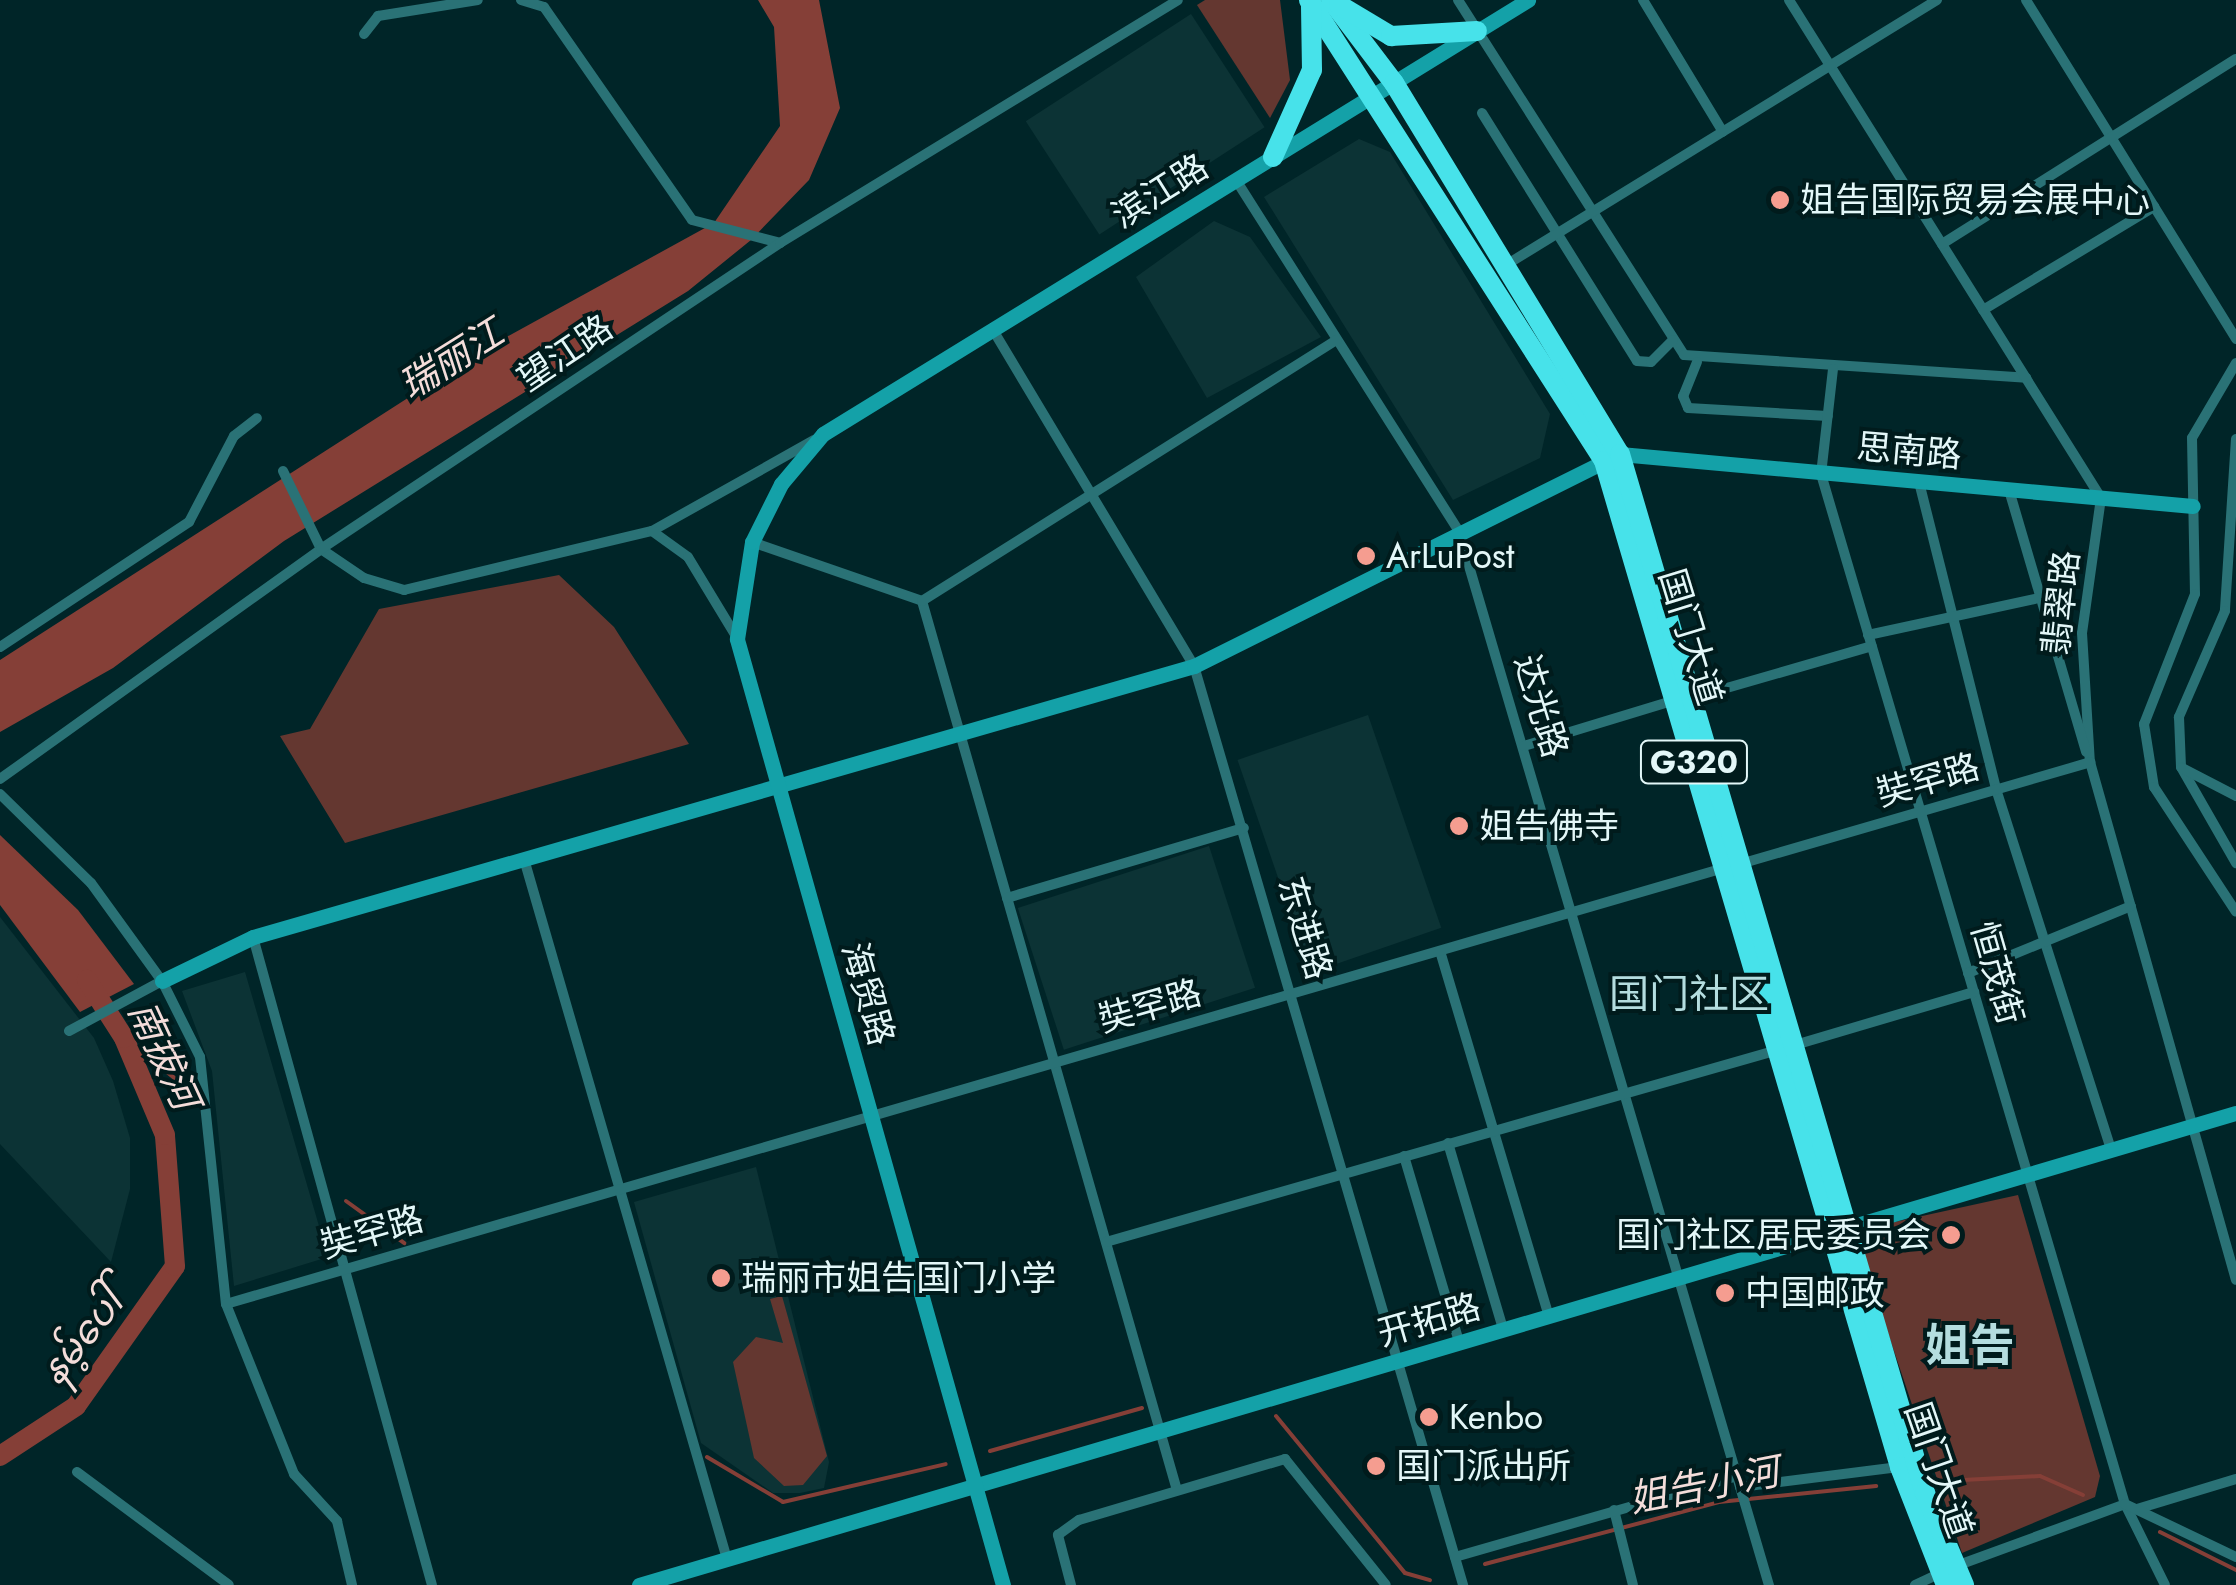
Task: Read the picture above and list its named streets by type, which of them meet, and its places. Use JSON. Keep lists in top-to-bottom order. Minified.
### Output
{"streets":{"highway":["国门大道","G320"],"street":["滨江路","望江路","思南路","翡翠路","达光路","奘罕路","东进路","恒茂街","海贸路","开拓路"]},"crossings":[["滨江路","国门大道"],["滨江路","达光路"],["滨江路","东进路"],["滨江路","海贸路"],["思南路","翡翠路"],["思南路","国门大道"],["思南路","恒茂街"],["翡翠路","奘罕路"],["翡翠路","开拓路"],["国门大道","奘罕路"],["国门大道","开拓路"],["达光路","奘罕路"],["达光路","开拓路"],["奘罕路","东进路"],["奘罕路","恒茂街"],["奘罕路","海贸路"],["东进路","开拓路"],["恒茂街","开拓路"],["海贸路","开拓路"]],"districts":["国门社区","姐告"],"water":["瑞丽江","南拔河","နမ့်ပေါ်","姐告小河"],"places":["姐告国际贸易会展中心","ArLuPost","姐告佛寺","国门社区居民委员会","瑞丽市姐告国门小学","中国邮政","Kenbo","国门派出所"]}
